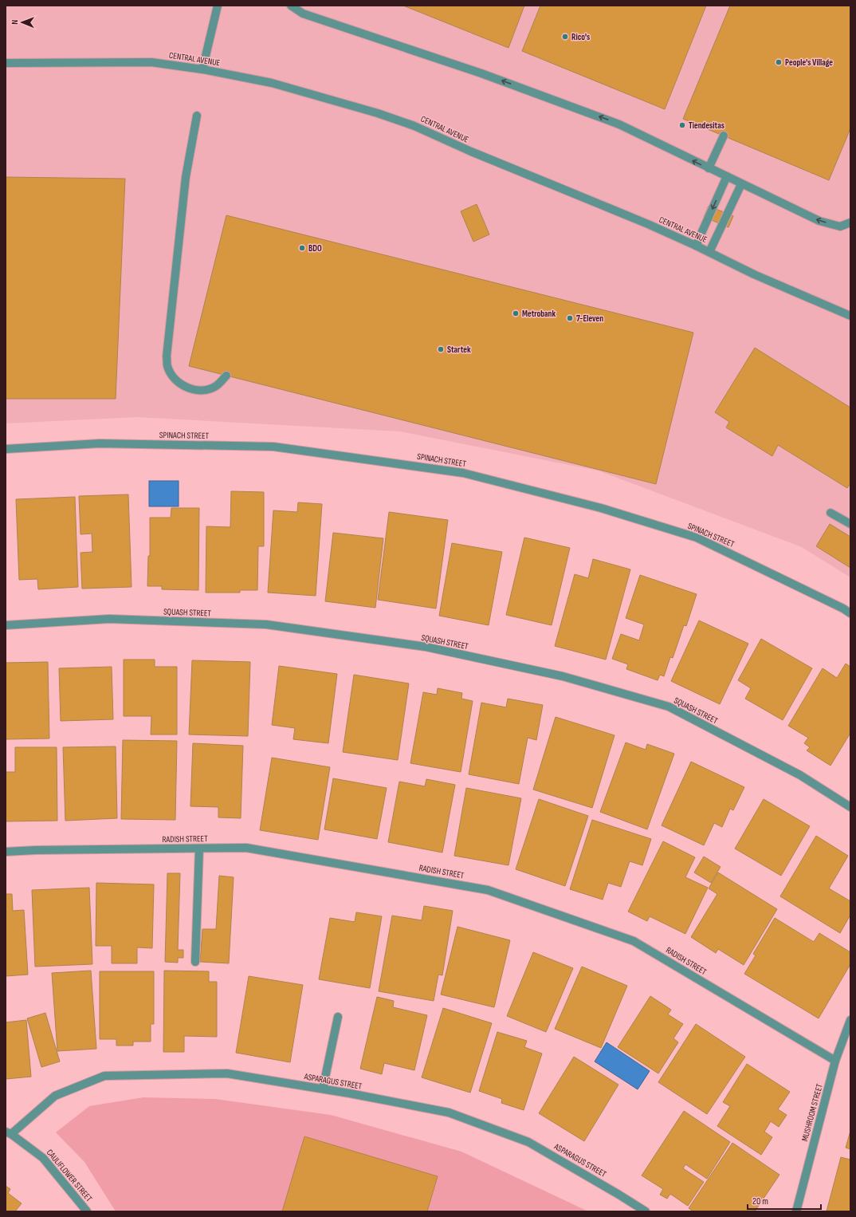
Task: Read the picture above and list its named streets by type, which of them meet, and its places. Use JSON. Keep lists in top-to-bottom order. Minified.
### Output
{"streets":{"street":["CENTRAL AVENUE","SPINACH STREET","SQUASH STREET","RADISH STREET","ASPARAGUS STREET","MUSHROOM STREET","CAULIFLOWER STREET"]},"crossings":[["RADISH STREET","MUSHROOM STREET"],["ASPARAGUS STREET","CAULIFLOWER STREET"]],"places":["Rico's","People's Village","Tiendesitas","BDO","Metrobank","7-Eleven","Startek"],"scale_bar":"20 m","north":"left"}
